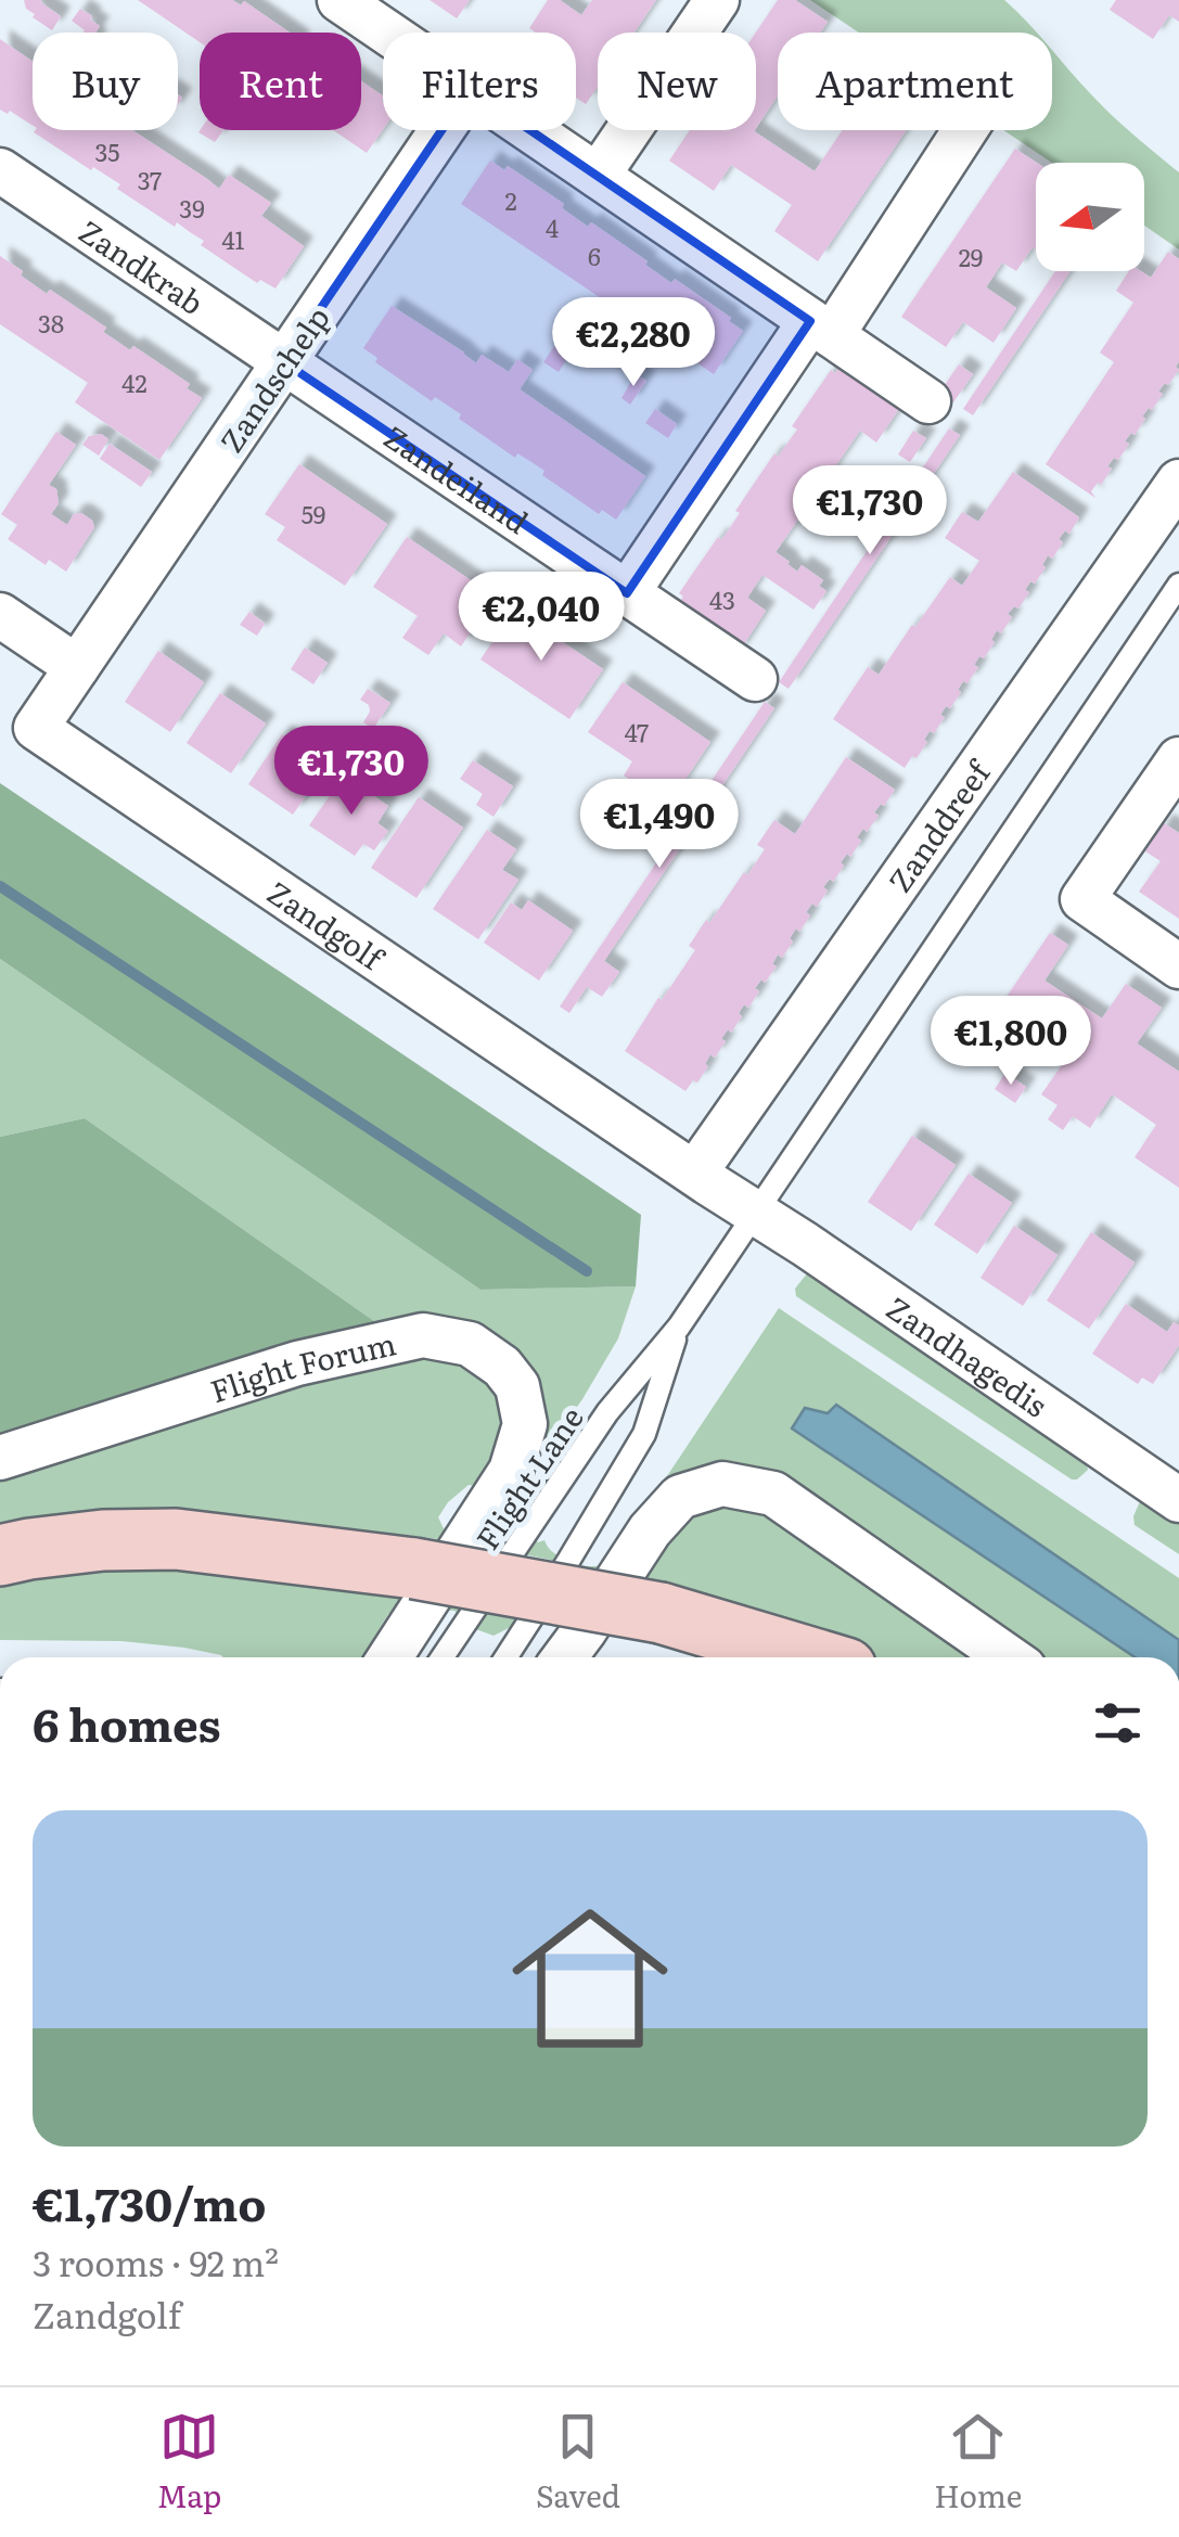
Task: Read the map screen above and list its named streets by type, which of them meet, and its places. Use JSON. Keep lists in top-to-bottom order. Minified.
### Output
{"streets":{"street":["Zandkrab","Zandschelp","Zandeiland","Zanddreef","Zandgolf","Zandhagedis","Flight Forum"],"lane":["Flight Lane"]},"crossings":[["Zandkrab","Zandschelp"],["Zandkrab","Zandeiland"],["Zandschelp","Zandeiland"],["Zandschelp","Zandgolf"],["Zanddreef","Zandgolf"],["Zandgolf","Zandhagedis"],["Zandgolf","Flight Lane"],["Zandhagedis","Flight Lane"]],"house_numbers":["35","37","2","39","4","41","6","29","38","42","59","43","47"],"north":"left","page":{"chip":["Buy","Rent","Filters","New","Apartment"],"price":["€2,280","€1,730","€2,040","€1,730","€1,490","€1,800"],"heading":"6 homes","list":[{"name":"€1,730/mo","note":"3 rooms · 92 m² · Zandgolf"}],"tabs":["Map","Saved","Home"]}}
